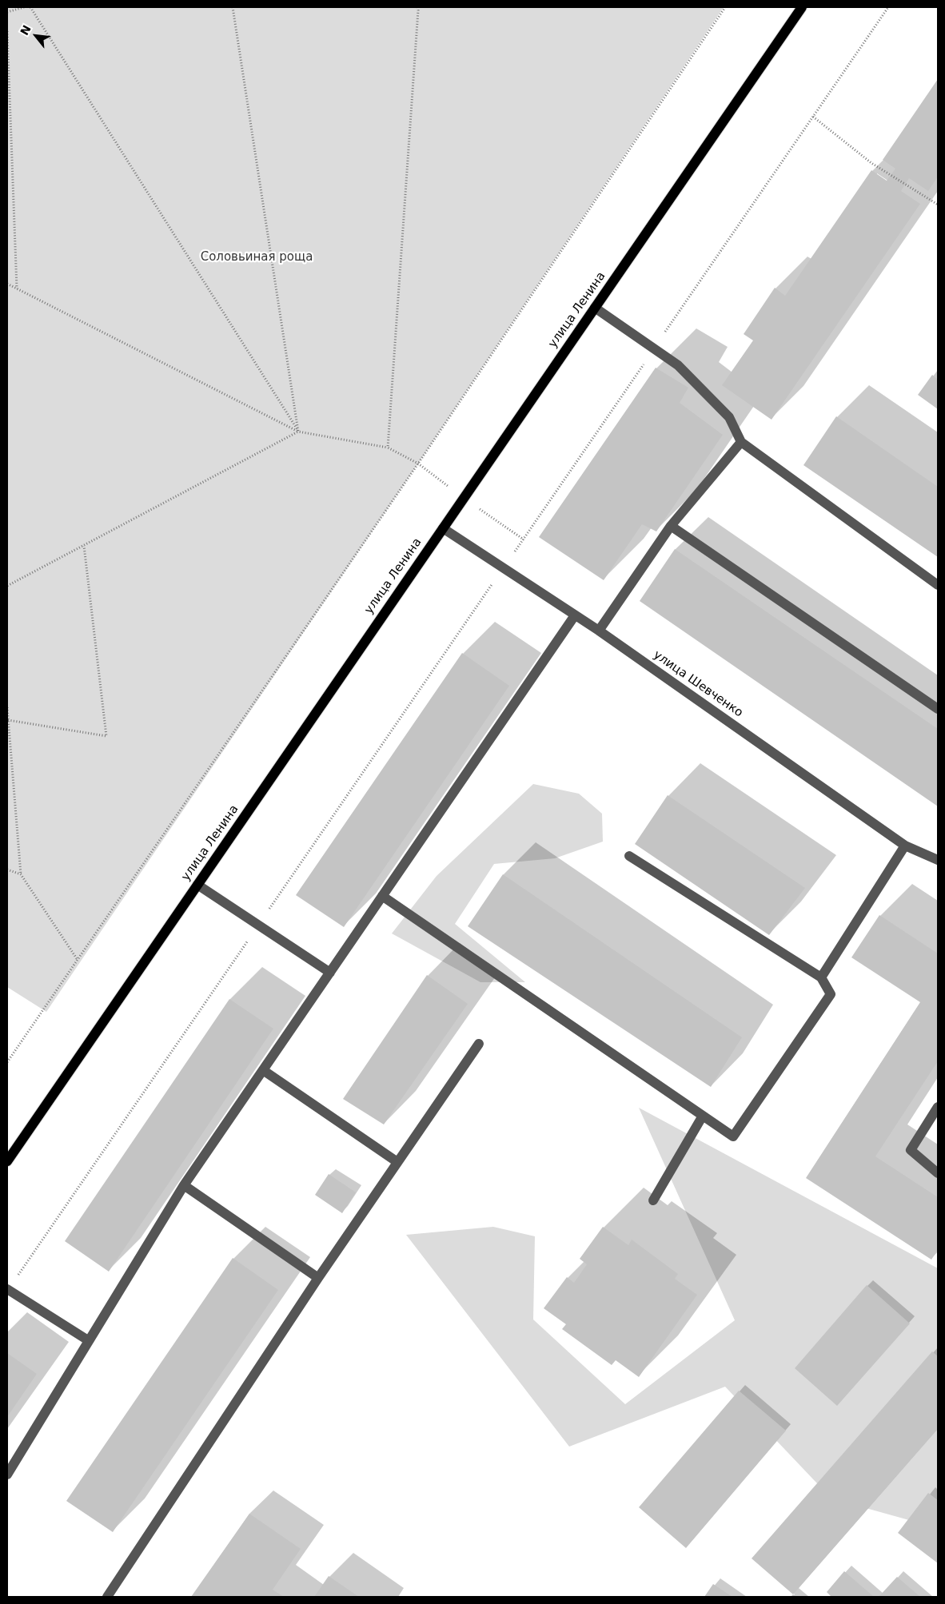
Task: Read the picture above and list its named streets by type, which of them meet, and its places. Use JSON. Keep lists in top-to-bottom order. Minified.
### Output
{"streets":{"main road":["улица Ленина"],"street":["улица Шевченко"]},"crossings":[["улица Ленина","улица Шевченко"]],"parks":["Соловьиная роща"],"north":"top left"}
